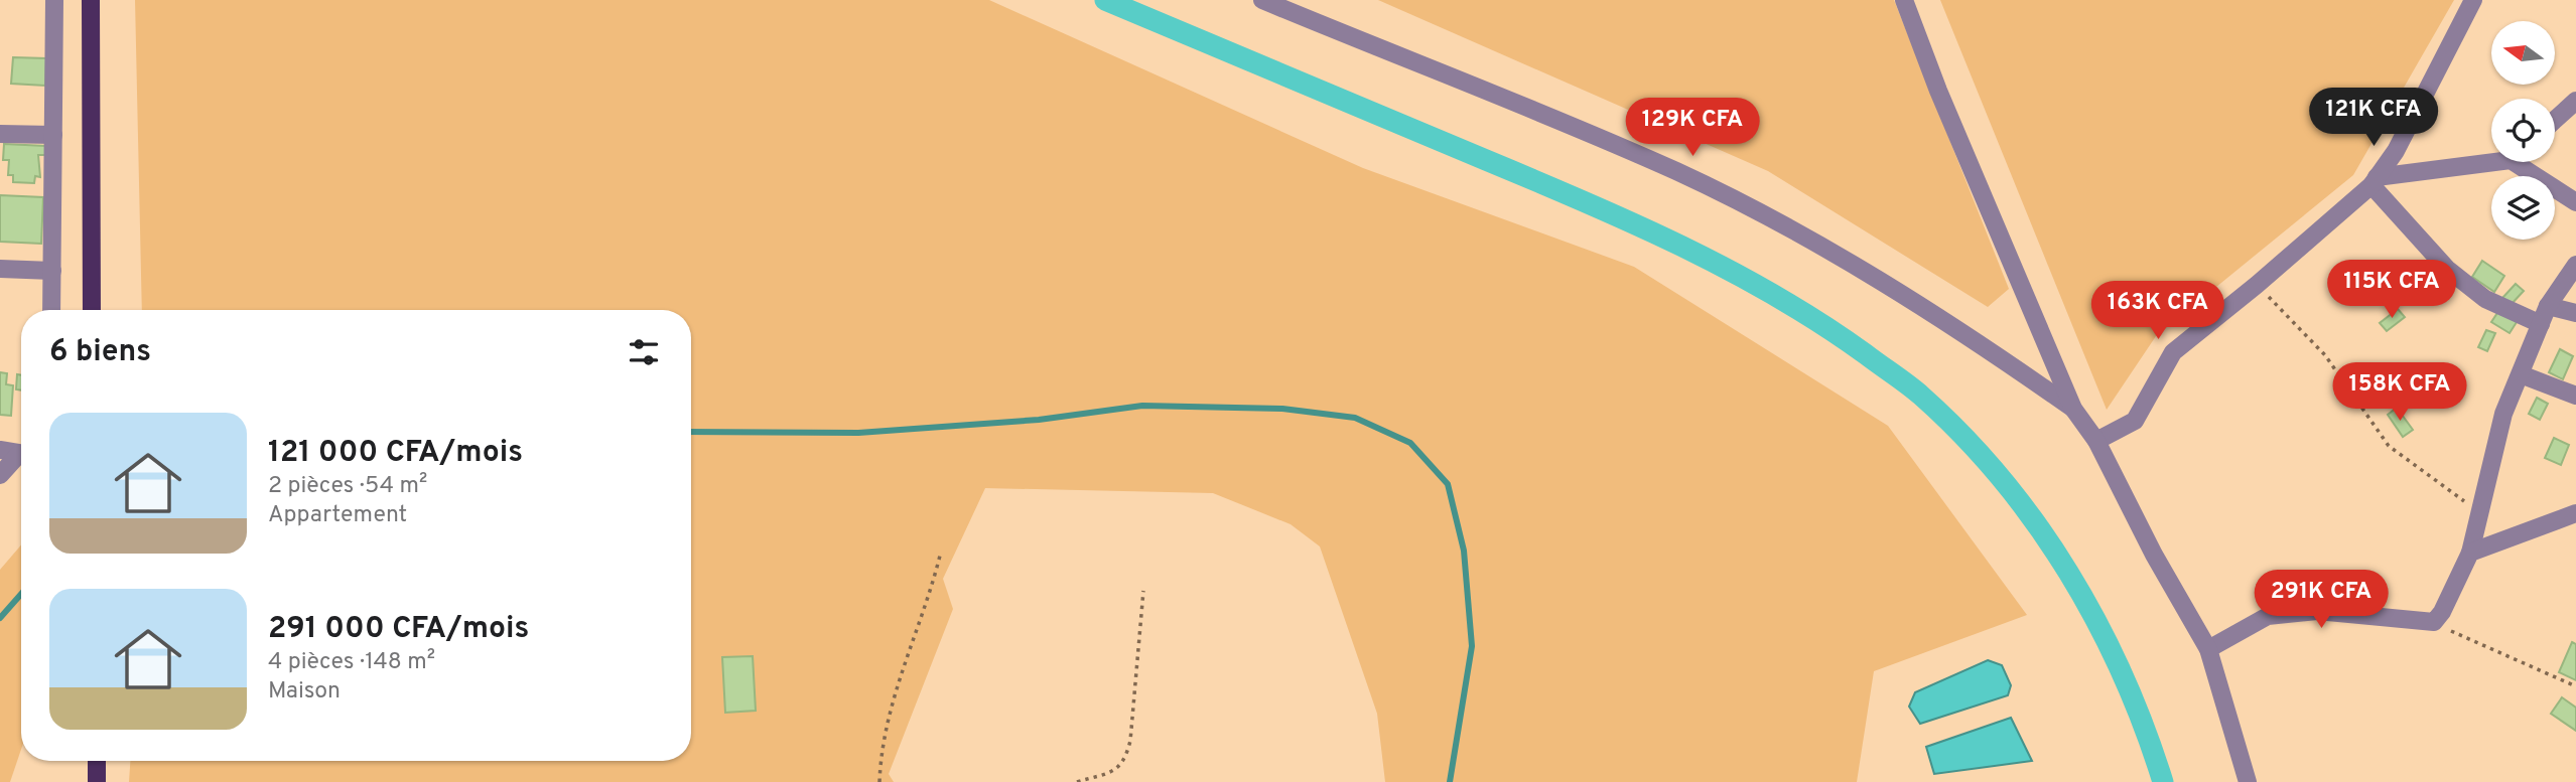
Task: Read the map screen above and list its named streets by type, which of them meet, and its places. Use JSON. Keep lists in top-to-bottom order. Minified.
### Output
{"north":"left","page":{"price":["121K CFA","129K CFA","115K CFA","163K CFA","158K CFA","291K CFA"],"heading":"6 biens","list":[{"name":"121 000 CFA/mois","note":"2 pièces · 54 m² · Appartement"},{"name":"291 000 CFA/mois","note":"4 pièces · 148 m² · Maison"}]}}
